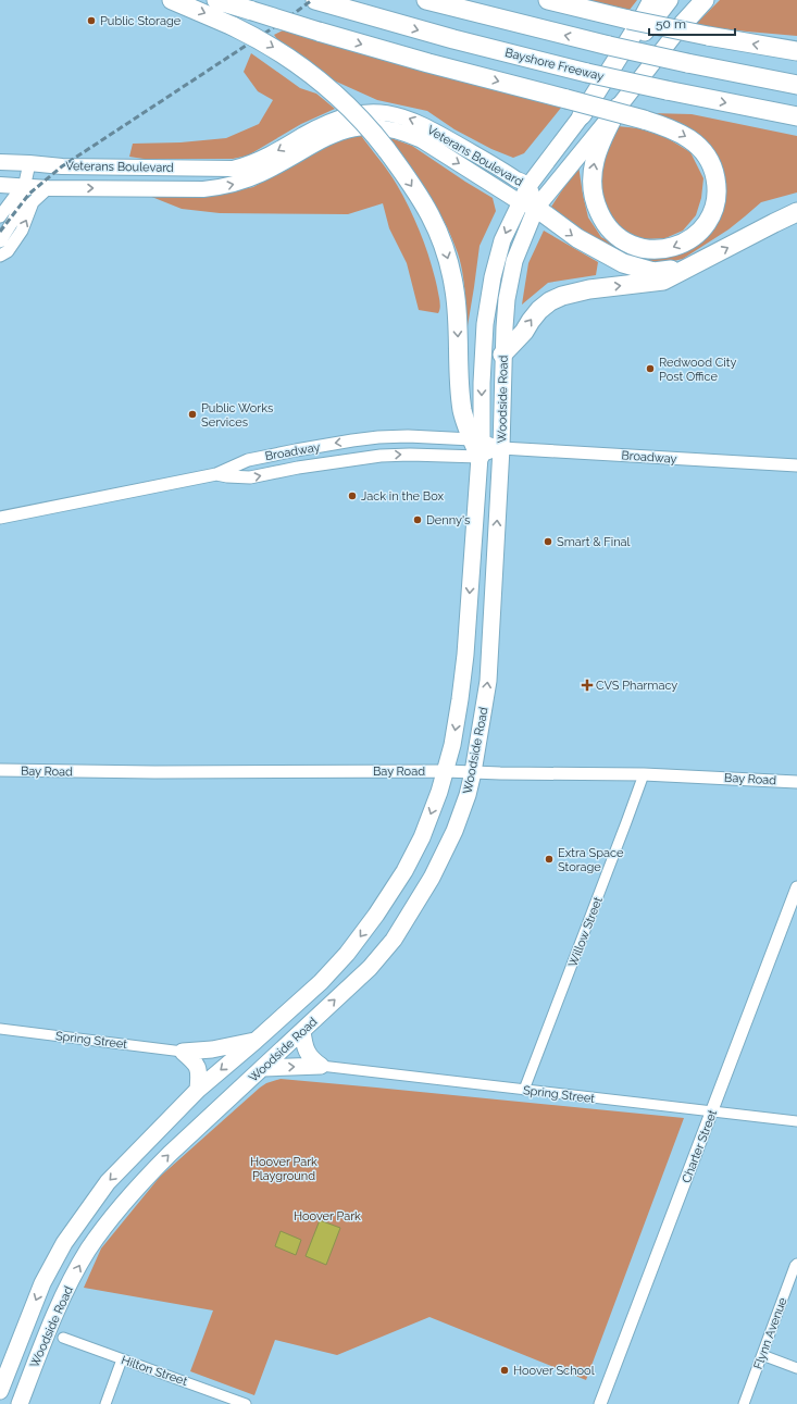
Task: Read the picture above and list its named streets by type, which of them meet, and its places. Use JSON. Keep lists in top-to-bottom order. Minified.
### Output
{"streets":{"highway":["Bayshore Freeway","Woodside Road"],"main road":["Veterans Boulevard"],"street":["Broadway","Bay Road","Willow Street","Spring Street","Charter Street","Flynn Avenue","Hilton Street"]},"crossings":[["Veterans Boulevard","Woodside Road"],["Woodside Road","Broadway"],["Woodside Road","Bay Road"],["Bay Road","Willow Street"],["Willow Street","Spring Street"],["Spring Street","Charter Street"]],"parks":["Hoover Park Playground","Hoover Park"],"places":{"other":["Public Storage","Redwood City Post Office","Public Works Services","Jack in the Box","Denny's","Smart & Final","Extra Space Storage","Hoover School"],"health":["CVS Pharmacy"]},"scale_bar":"50 m"}
